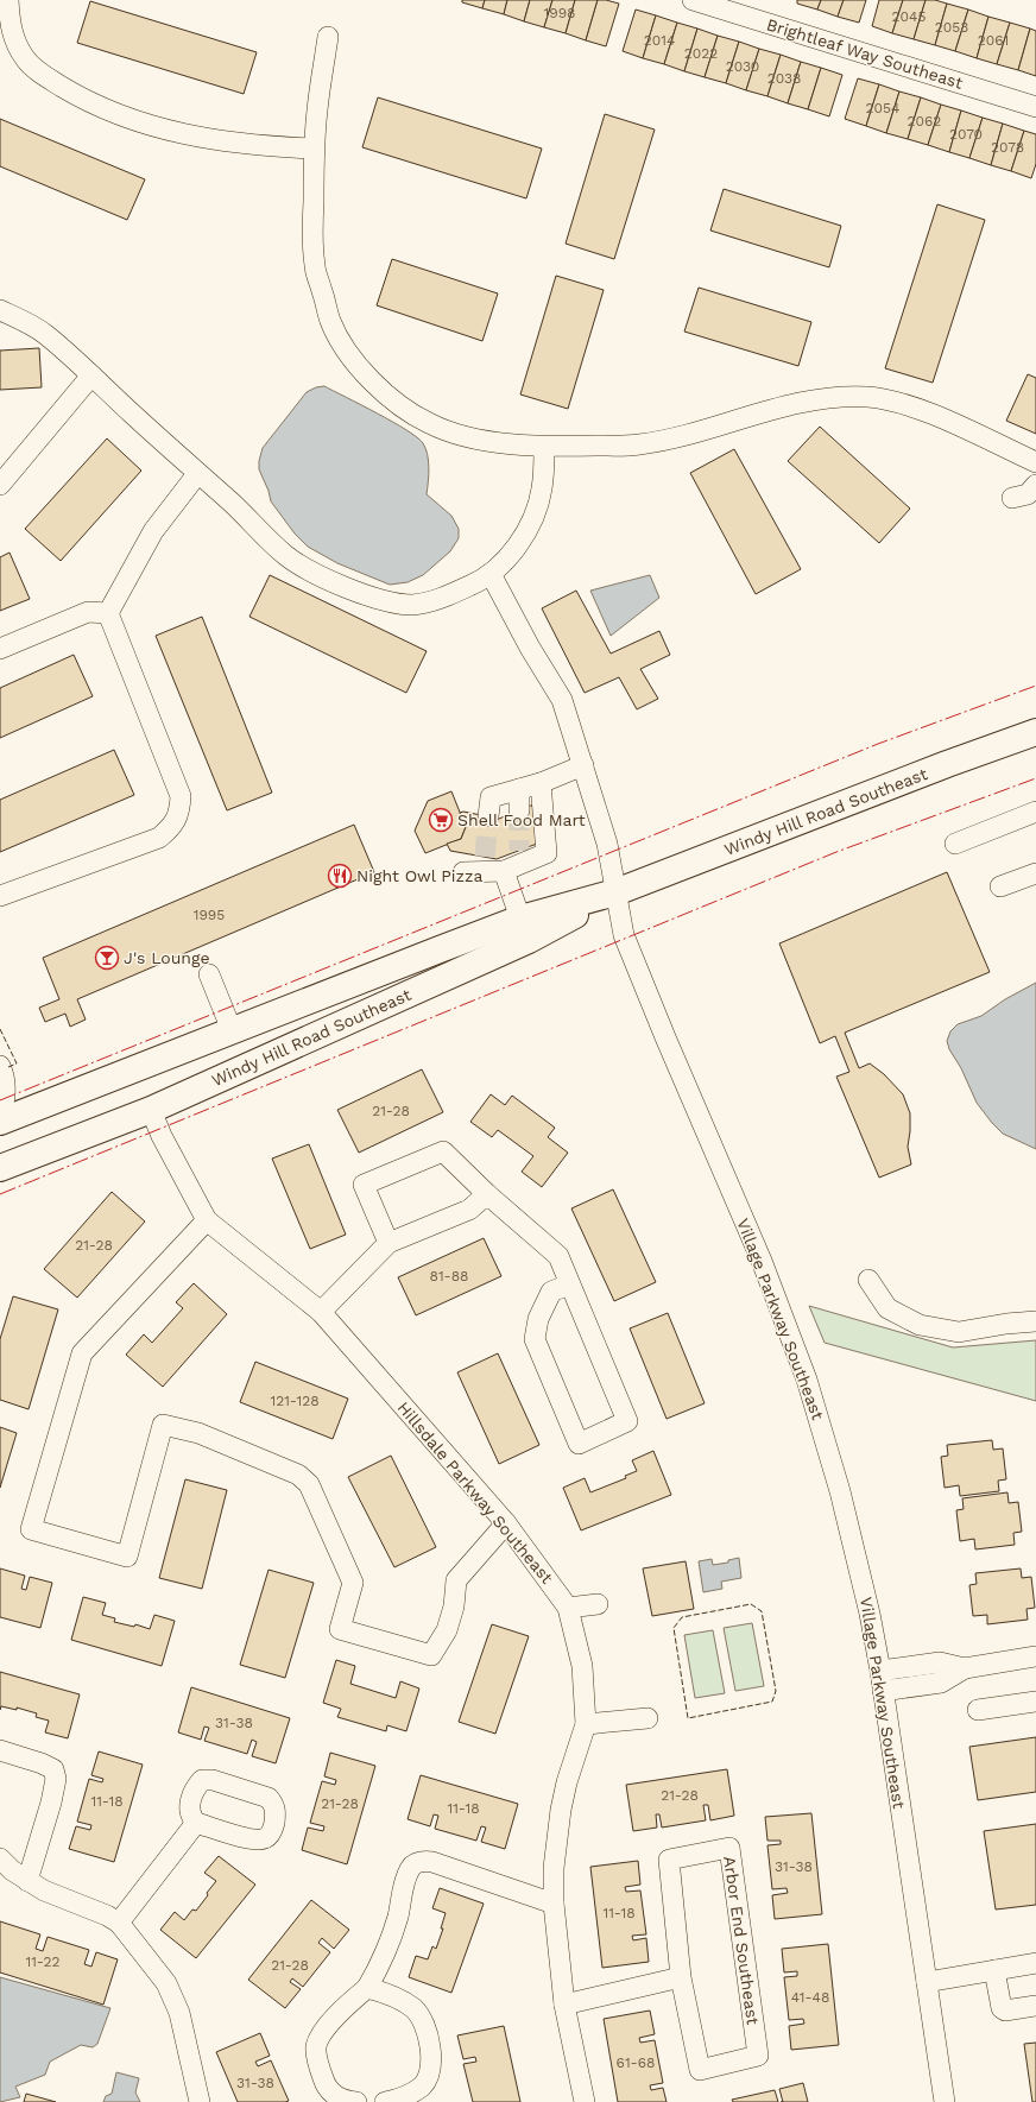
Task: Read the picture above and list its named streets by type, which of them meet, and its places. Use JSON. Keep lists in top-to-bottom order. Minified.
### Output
{"streets":{"main road":["Windy Hill Road Southeast"],"street":["Brightleaf Way Southeast","Village Parkway Southeast","Hillsdale Parkway Southeast","Arbor End Southeast"]},"crossings":[["Windy Hill Road Southeast","Village Parkway Southeast"],["Windy Hill Road Southeast","Hillsdale Parkway Southeast"]],"places":{"supermarket":["Shell Food Mart"],"restaurant":["Night Owl Pizza"],"bar":["J's Lounge"]},"house_numbers":["1998","2045","2053","2014","2061","2022","2030","2038","2054","2062","2070","2078","1995","21-28","21-28","81-88","121-128","31-38","21-28","11-18","21-28","11-18","31-38","11-18","11-22","21-28","41-48","61-68","31-38"]}
